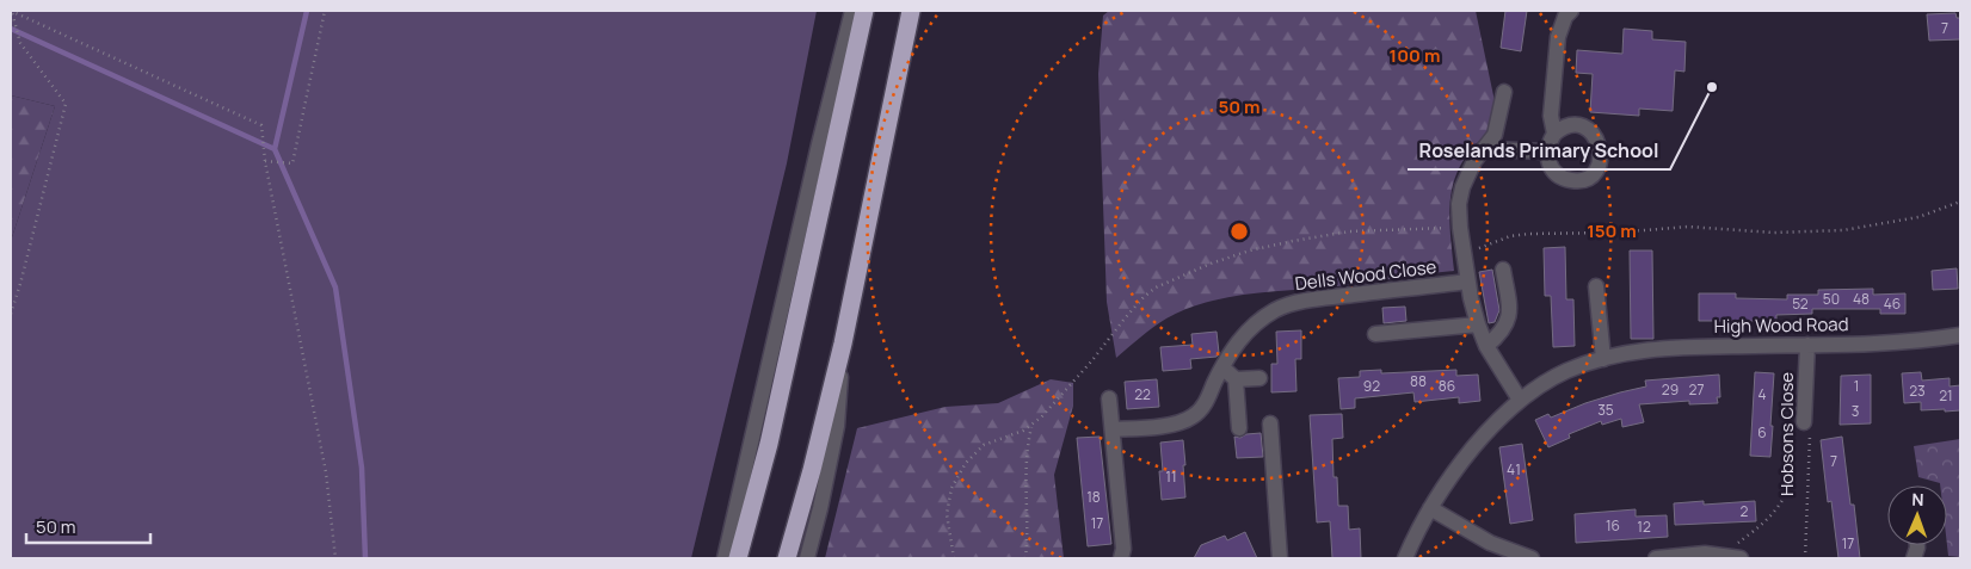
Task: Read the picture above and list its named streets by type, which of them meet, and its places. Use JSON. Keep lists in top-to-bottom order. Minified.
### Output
{"streets":{"street":["Dells Wood Close","High Wood Road","Hobsons Close"]},"crossings":[["High Wood Road","Hobsons Close"]],"places":["Roselands Primary School"],"house_numbers":["7","50","48","52","46","88","92","86","1","29","27","23","22","4","21","35","3","6","7","41","11","18","2","17","16","12","17"],"scale_bar":"50 m","north":"top","rings":["100 m","50 m","150 m"]}
